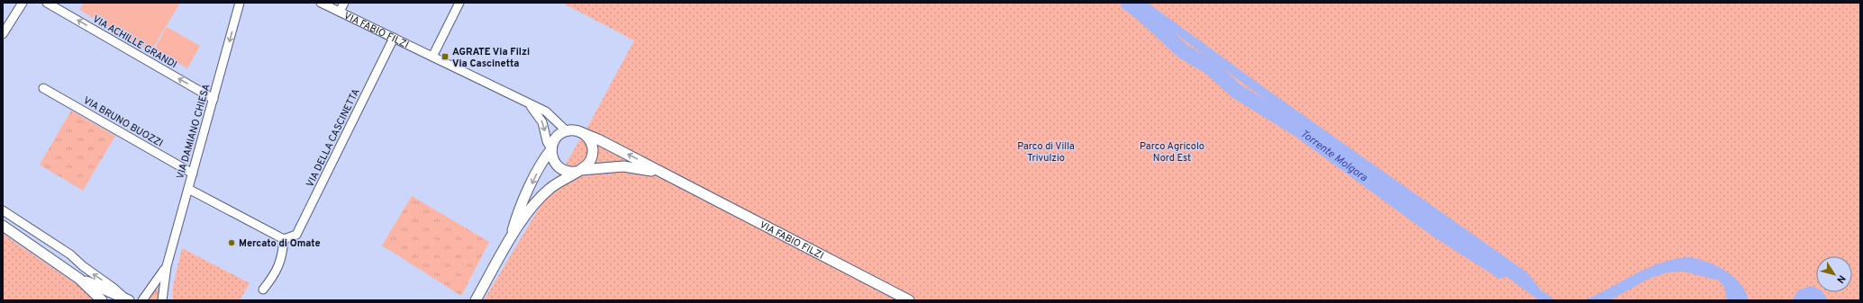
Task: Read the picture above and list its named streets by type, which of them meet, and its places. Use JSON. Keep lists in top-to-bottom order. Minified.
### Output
{"streets":{"street":["VIA FABIO FILZI","VIA ACHILLE GRANDI","VIA BRUNO BUOZZI","VIA DAMIANO CHIESA","VIA DELLA CASCINETTA"]},"crossings":[["VIA FABIO FILZI","VIA DELLA CASCINETTA"],["VIA ACHILLE GRANDI","VIA DAMIANO CHIESA"],["VIA BRUNO BUOZZI","VIA DAMIANO CHIESA"]],"one_way":["VIA ACHILLE GRANDI"],"water":["Torrente Molgora"],"parks":["Parco di Villa Trivulzio","Parco Agricolo Nord Est"],"places":{"transit":["AGRATE Via Filzi Via Cascinetta"],"other":["Mercato di Omate"]},"north":"bottom right"}
